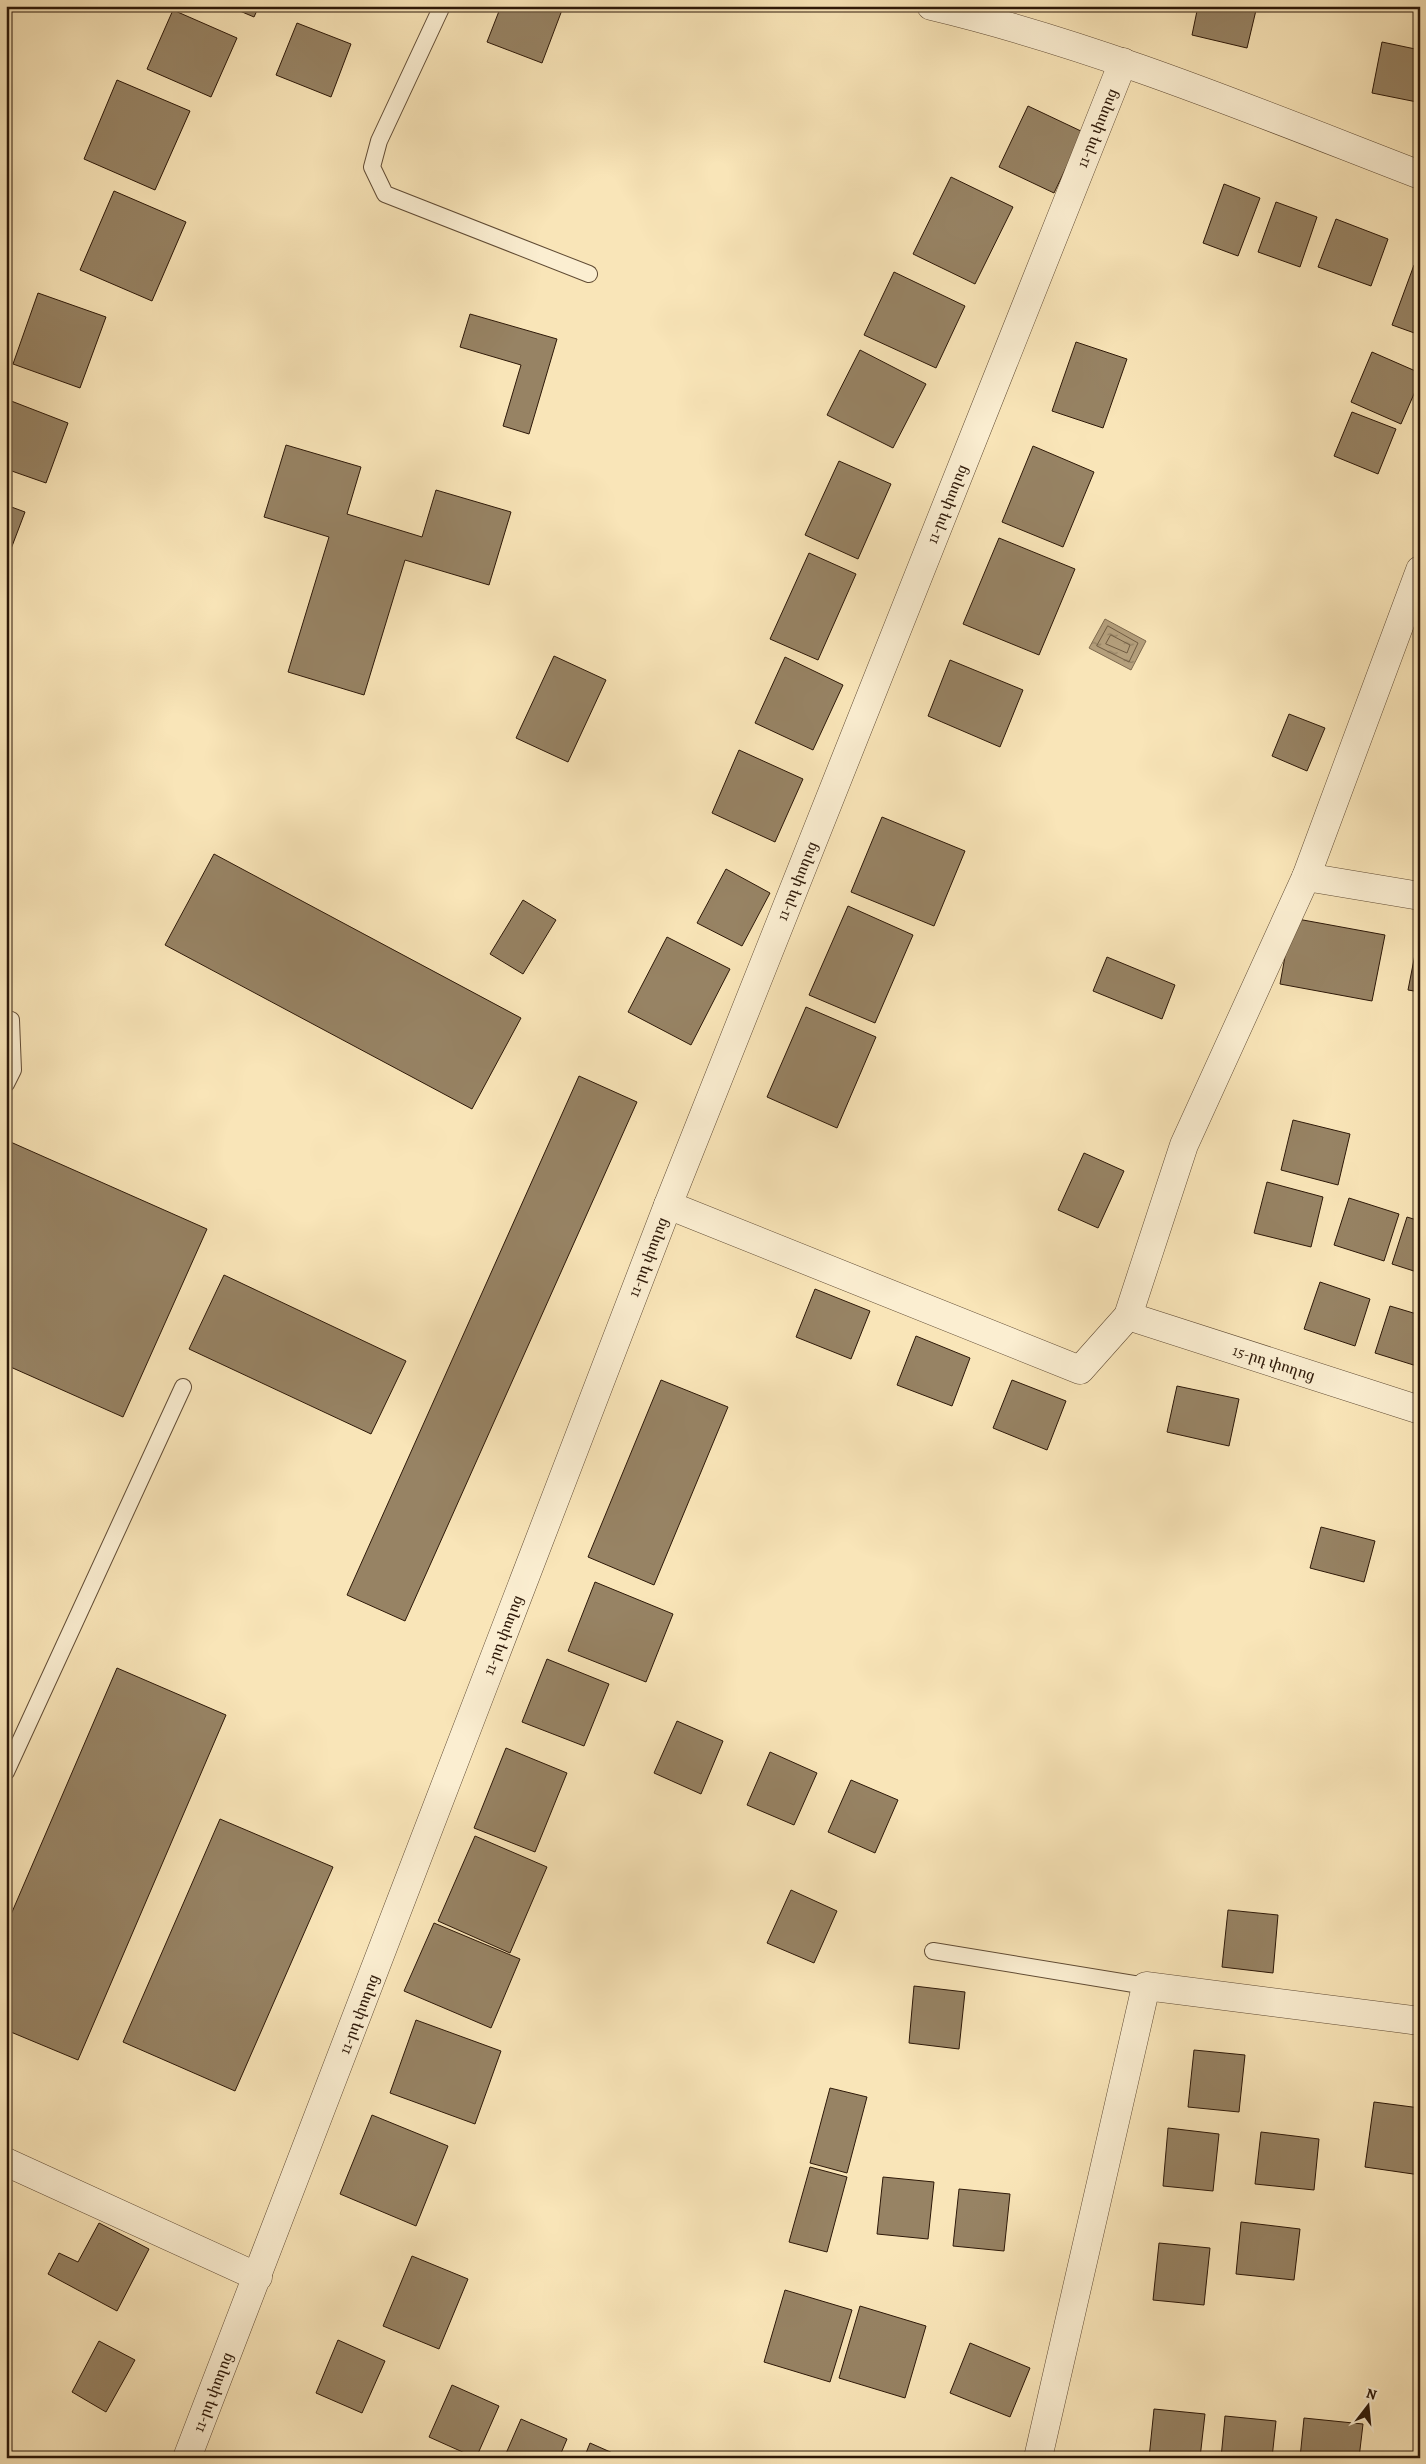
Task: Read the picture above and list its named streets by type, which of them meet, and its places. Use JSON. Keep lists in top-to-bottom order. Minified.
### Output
{"streets":{"street":["11-րդ փողոց","15-րդ փողոց"]},"north":"top"}
